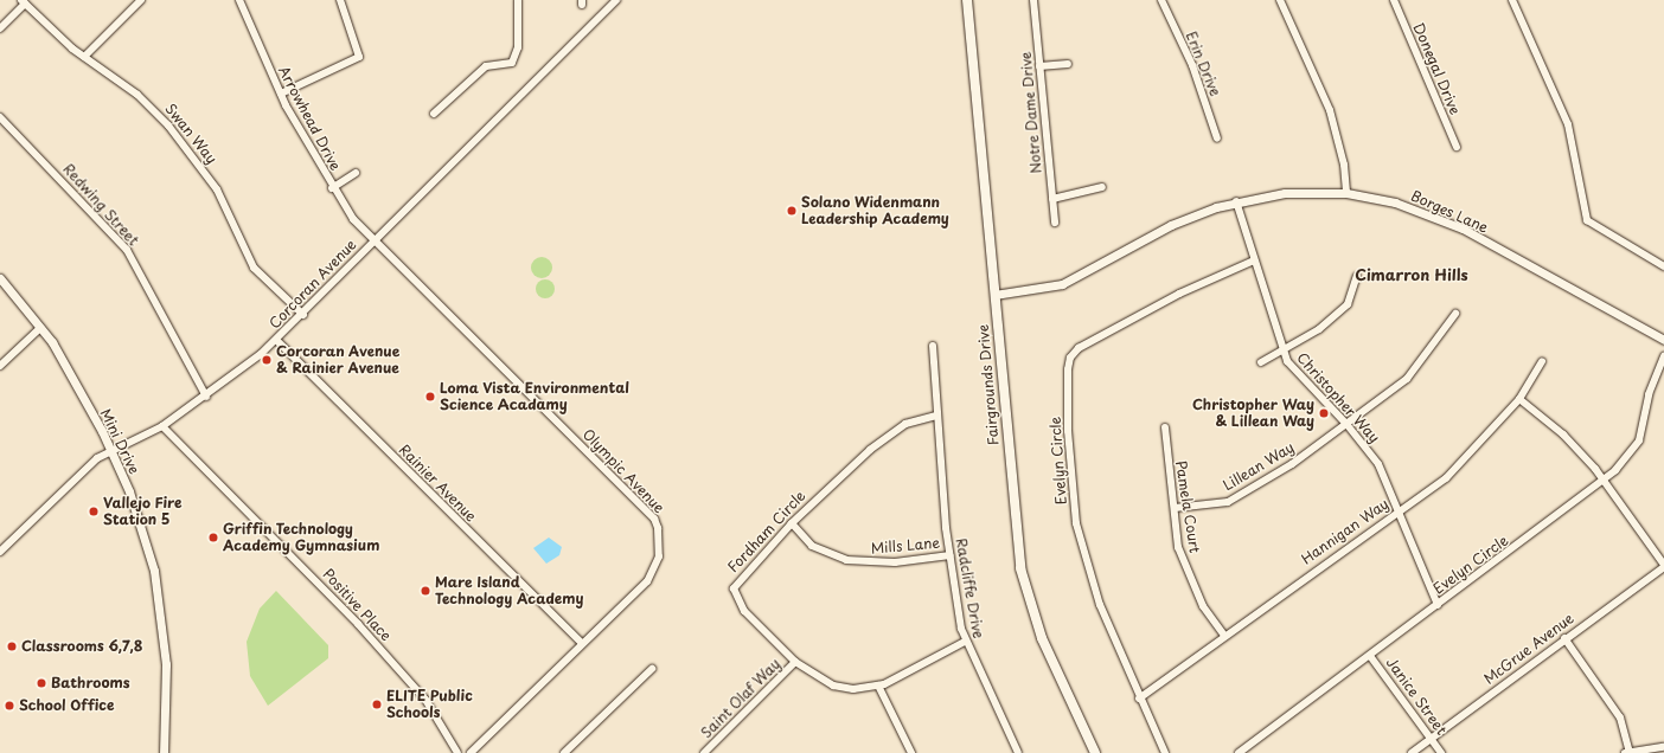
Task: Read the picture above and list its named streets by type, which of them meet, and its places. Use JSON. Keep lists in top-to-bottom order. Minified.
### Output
{"streets":{"main road":["Fairgrounds Drive"],"street":["Erin Drive","Donegal Drive","Notre Dame Drive","Arrowhead Drive","Swan Way","Redwing Street","Borges Lane","Corcoran Avenue","Christopher Way","Mini Drive","Evelyn Circle","Lillean Way","Olympic Avenue","Rainier Avenue","Pamela Court","Fordham Circle","Hannigan Way","Mills Lane","Radcliffe Drive","Positive Place","McGrue Avenue","Janice Street","Saint Olaf Way"]},"crossings":[["Arrowhead Drive","Corcoran Avenue"],["Arrowhead Drive","Olympic Avenue"],["Swan Way","Corcoran Avenue"],["Redwing Street","Corcoran Avenue"],["Borges Lane","Fairgrounds Drive"],["Borges Lane","Christopher Way"],["Corcoran Avenue","Mini Drive"],["Corcoran Avenue","Olympic Avenue"],["Corcoran Avenue","Rainier Avenue"],["Corcoran Avenue","Positive Place"],["Christopher Way","Evelyn Circle"],["Christopher Way","Lillean Way"],["Christopher Way","Hannigan Way"],["Evelyn Circle","Hannigan Way"],["Evelyn Circle","Janice Street"],["Lillean Way","Pamela Court"],["Olympic Avenue","Rainier Avenue"],["Pamela Court","Hannigan Way"],["Fordham Circle","Mills Lane"],["Fordham Circle","Radcliffe Drive"],["Fordham Circle","Saint Olaf Way"],["Mills Lane","Radcliffe Drive"],["McGrue Avenue","Janice Street"]],"districts":["Cimarron Hills"],"places":["Solano Widenmann Leadership Academy","Corcoran Avenue & Rainier Avenue","Loma Vista Environmental Science Acadamy","Christopher Way & Lillean Way","Vallejo Fire Station 5","Griffin Technology Academy Gymnasium","Mare Island Technology Academy","Classrooms 6,7,8","Bathrooms","ELITE Public Schools","School Office"]}
